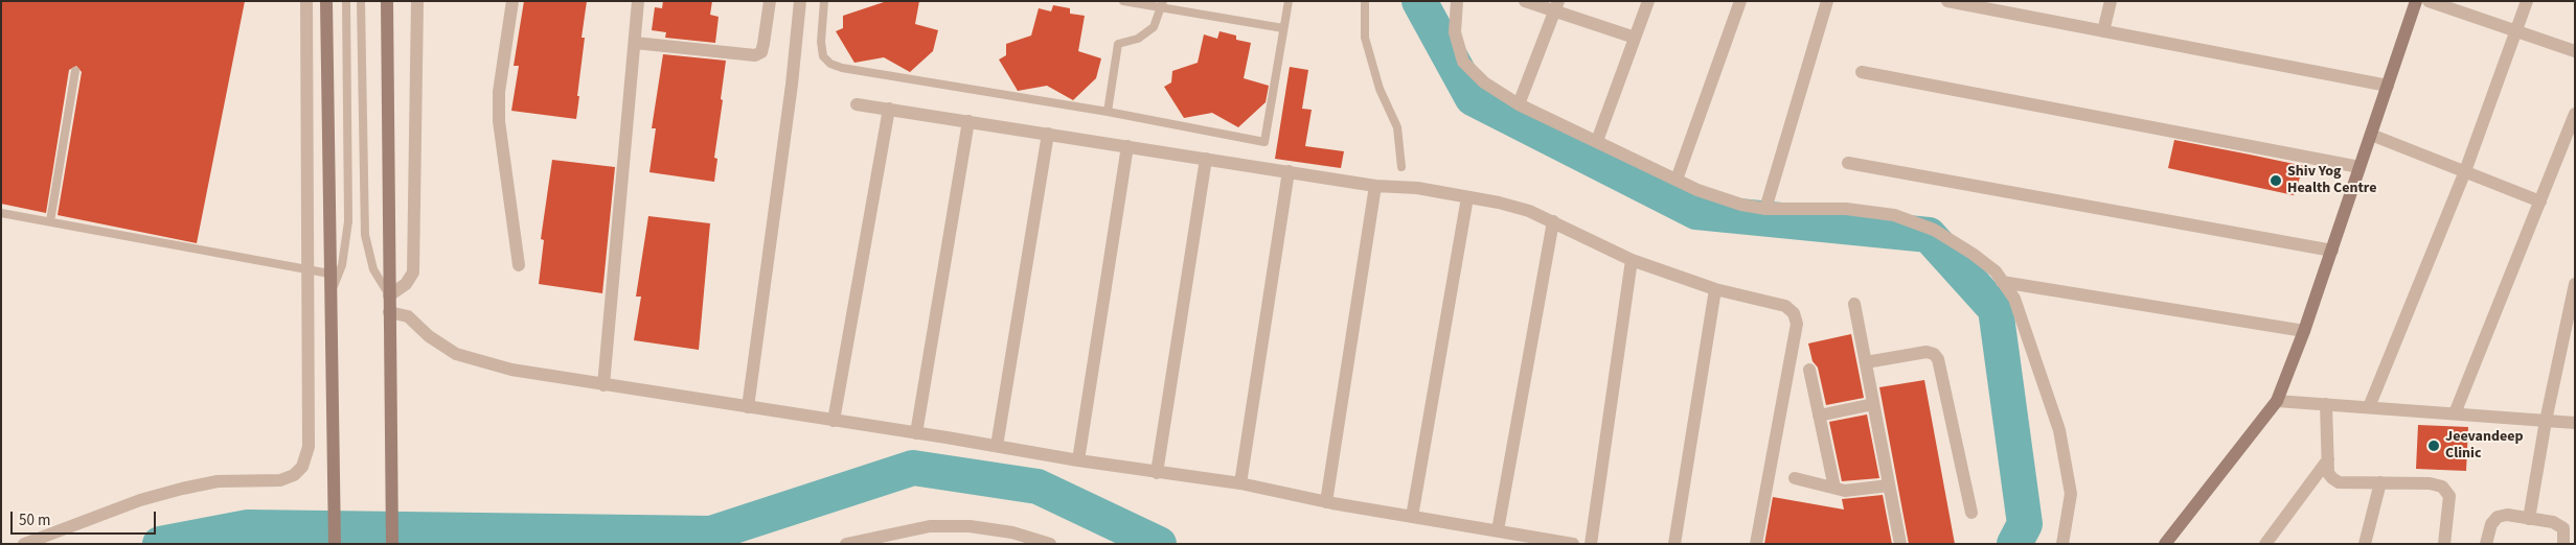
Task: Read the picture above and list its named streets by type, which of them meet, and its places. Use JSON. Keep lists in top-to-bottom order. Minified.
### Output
{"places":["Shiv Yog Health Centre","Jeevandeep Clinic"],"scale_bar":"50 m"}
